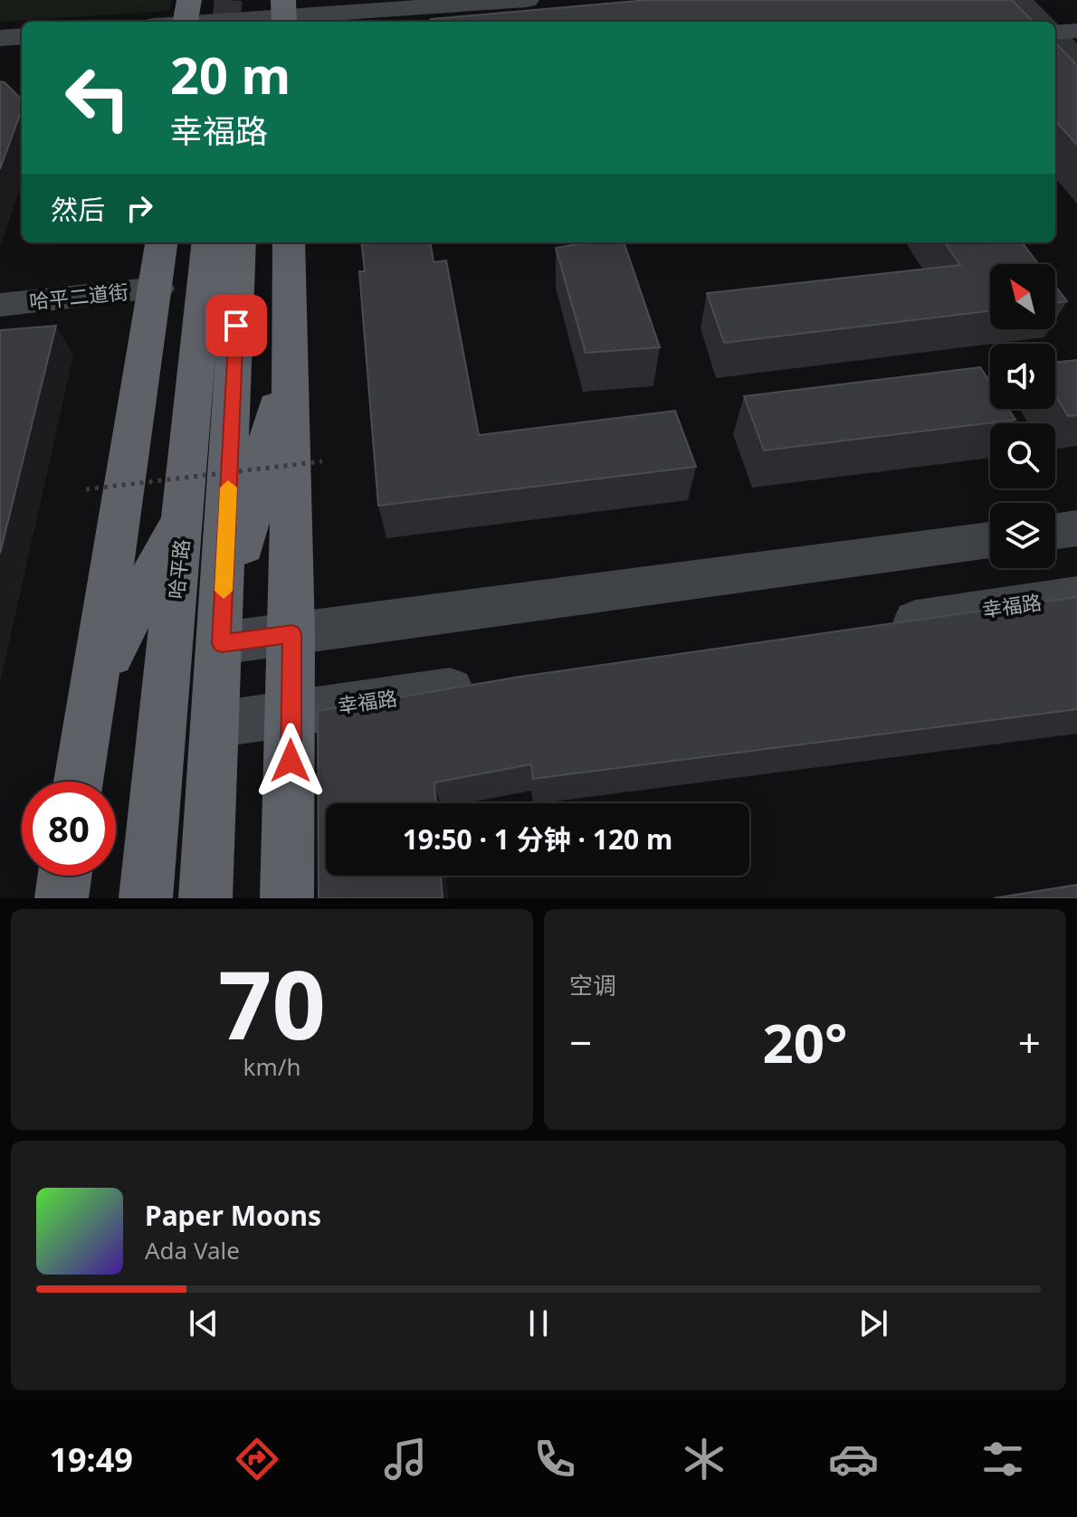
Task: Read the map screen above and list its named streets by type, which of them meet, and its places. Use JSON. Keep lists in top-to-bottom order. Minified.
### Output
{"streets":{"highway":["哈平路"],"main road":["哈平二道街","幸福路"]},"north":"top left","page":{"turn":["20 m","幸福路"],"then":"然后","limit":"80","trip":"19:50 · 1 分钟 · 120 m","tile":[["70","km/h"],"空调"],"heat":["−","20°","+"],"song":["Paper Moons","Ada Vale"],"tabs":"19:49"}}
